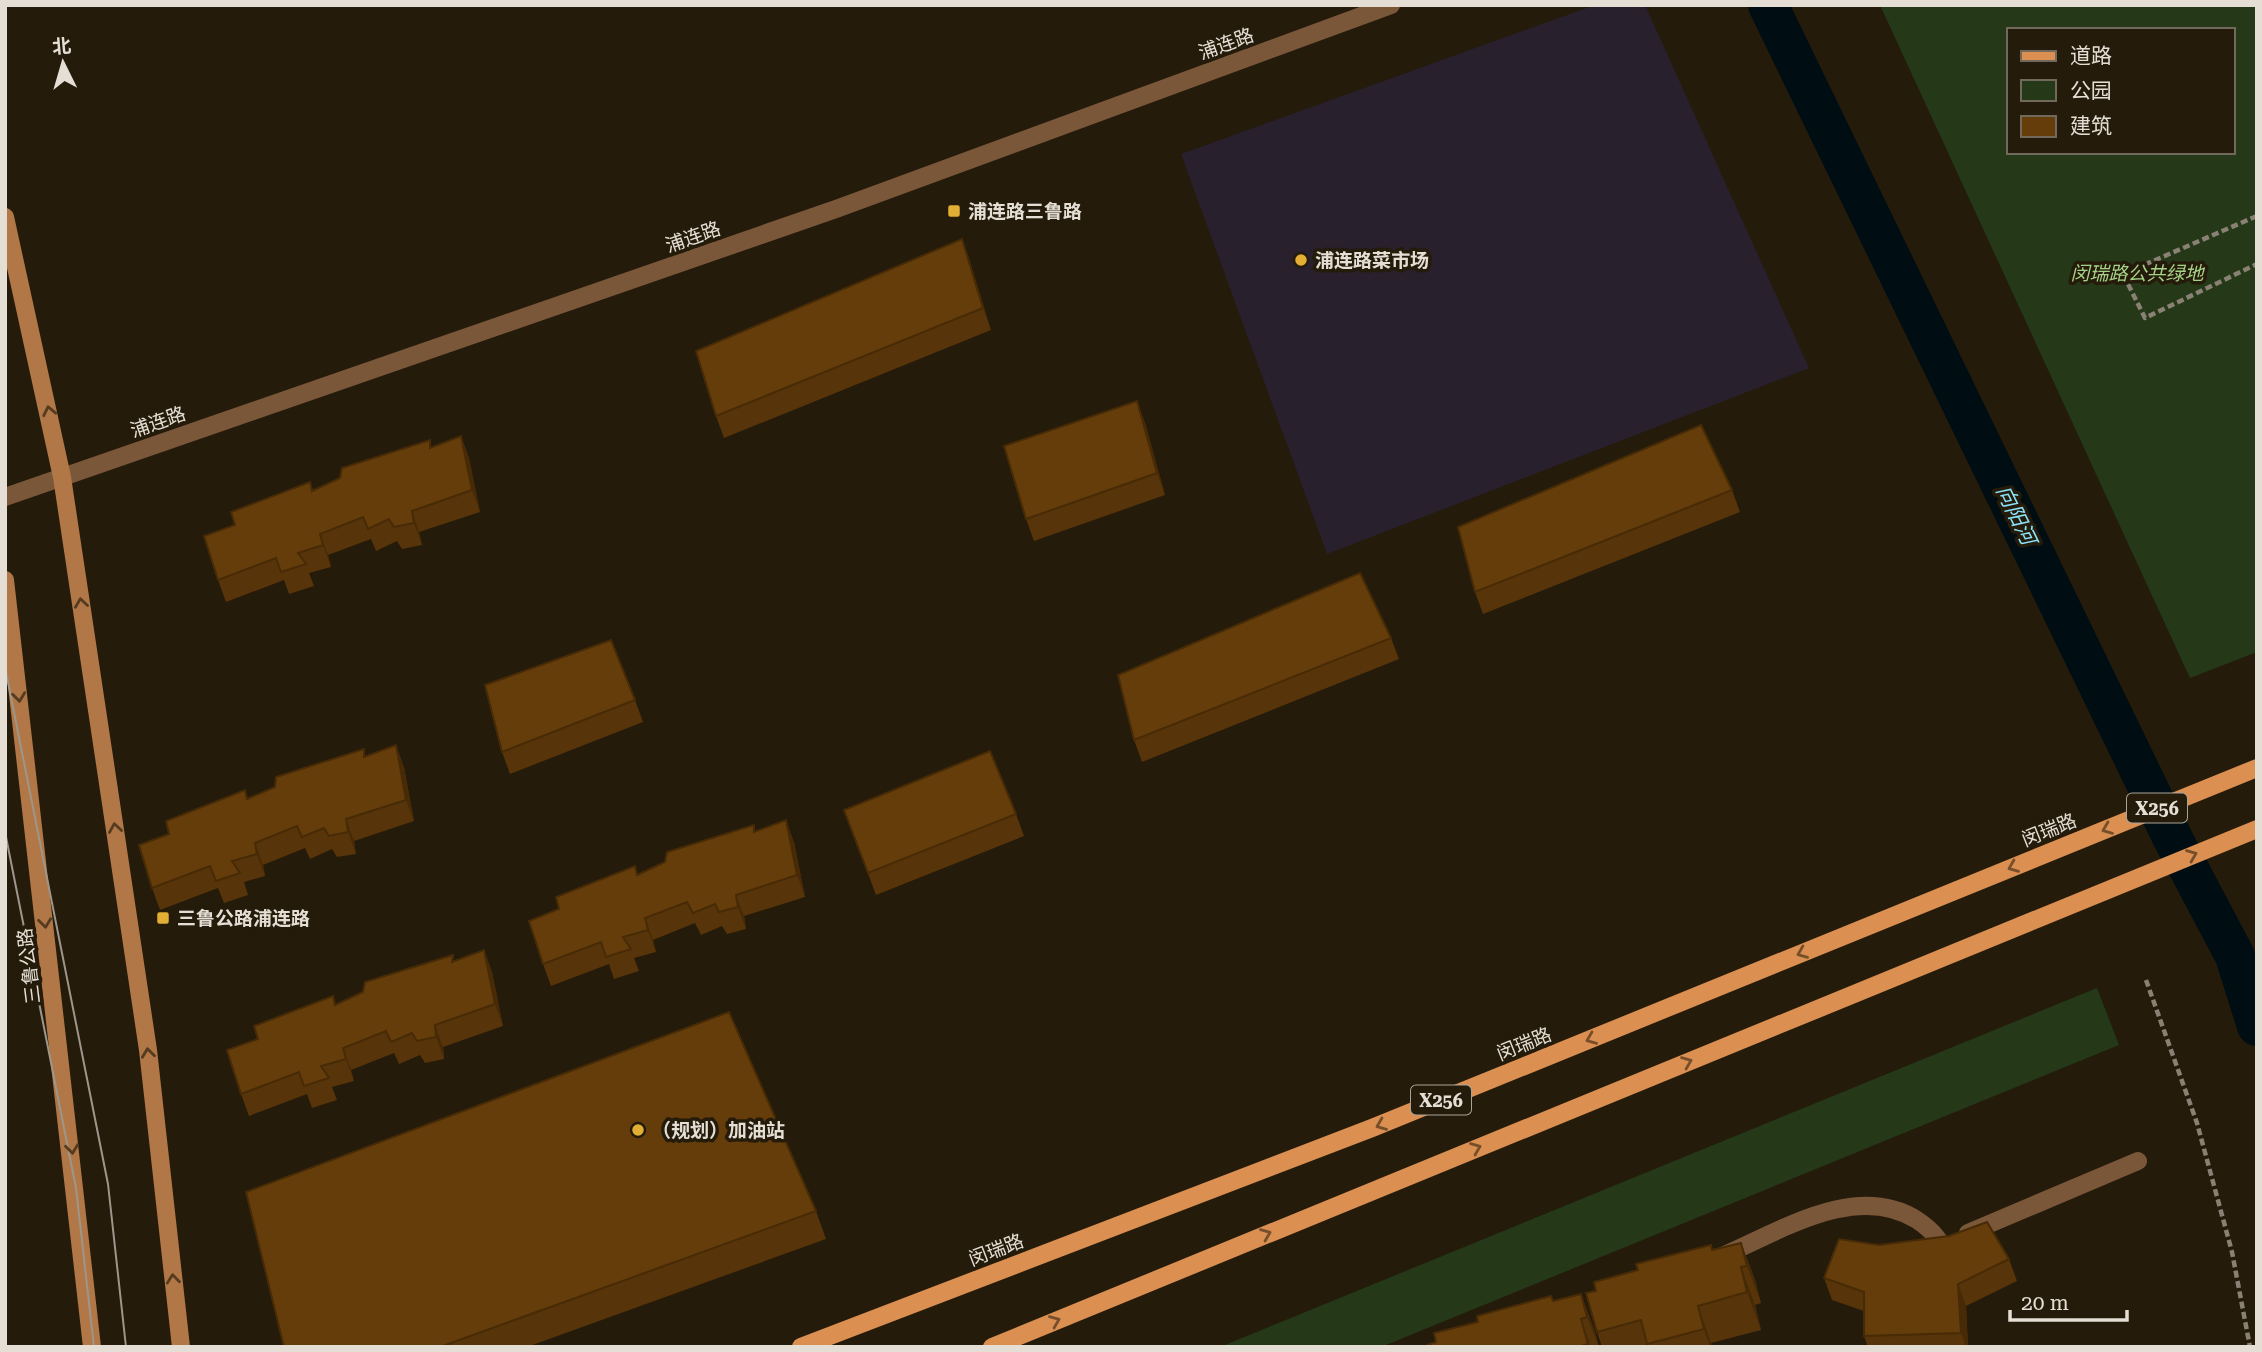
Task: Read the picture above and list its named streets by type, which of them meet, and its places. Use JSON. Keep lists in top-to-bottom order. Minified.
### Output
{"streets":{"main road":["X256","闵瑞路","三鲁公路"],"street":["浦连路"]},"water":["向阳河"],"parks":["闵瑞路公共绿地"],"places":{"transit":["浦连路三鲁路","三鲁公路浦连路"],"other":["浦连路菜市场","（规划）加油站"]},"legend":["道路","公园","建筑"],"scale_bar":"20 m","north":"top"}
